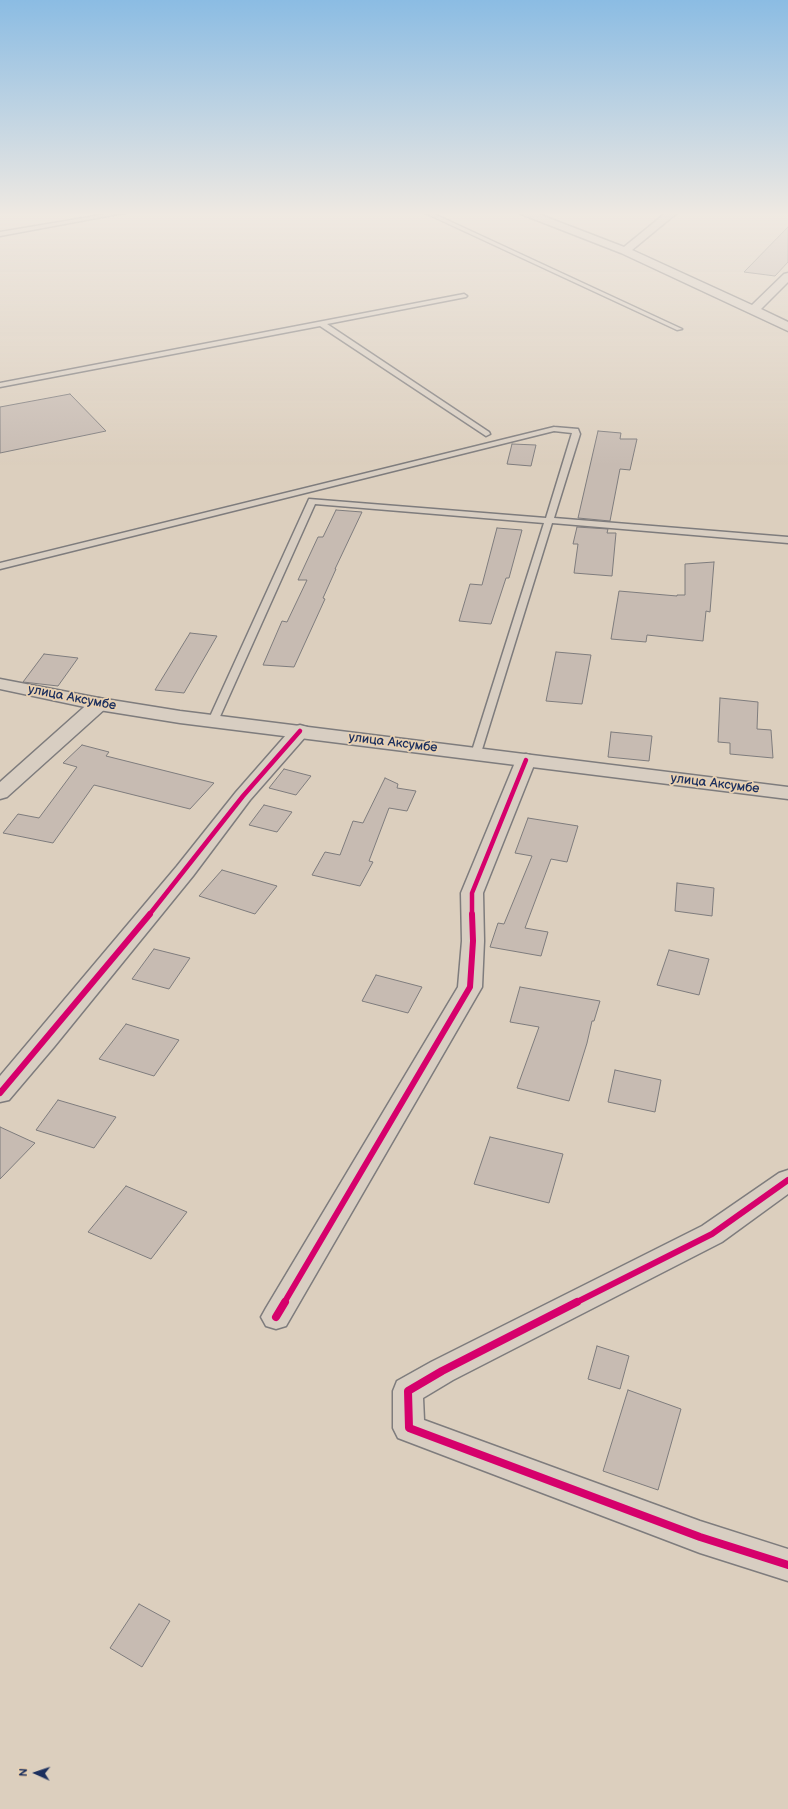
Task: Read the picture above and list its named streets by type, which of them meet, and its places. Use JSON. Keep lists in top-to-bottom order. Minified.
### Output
{"streets":{"street":["улица Аксумбе"]},"north":"left"}
